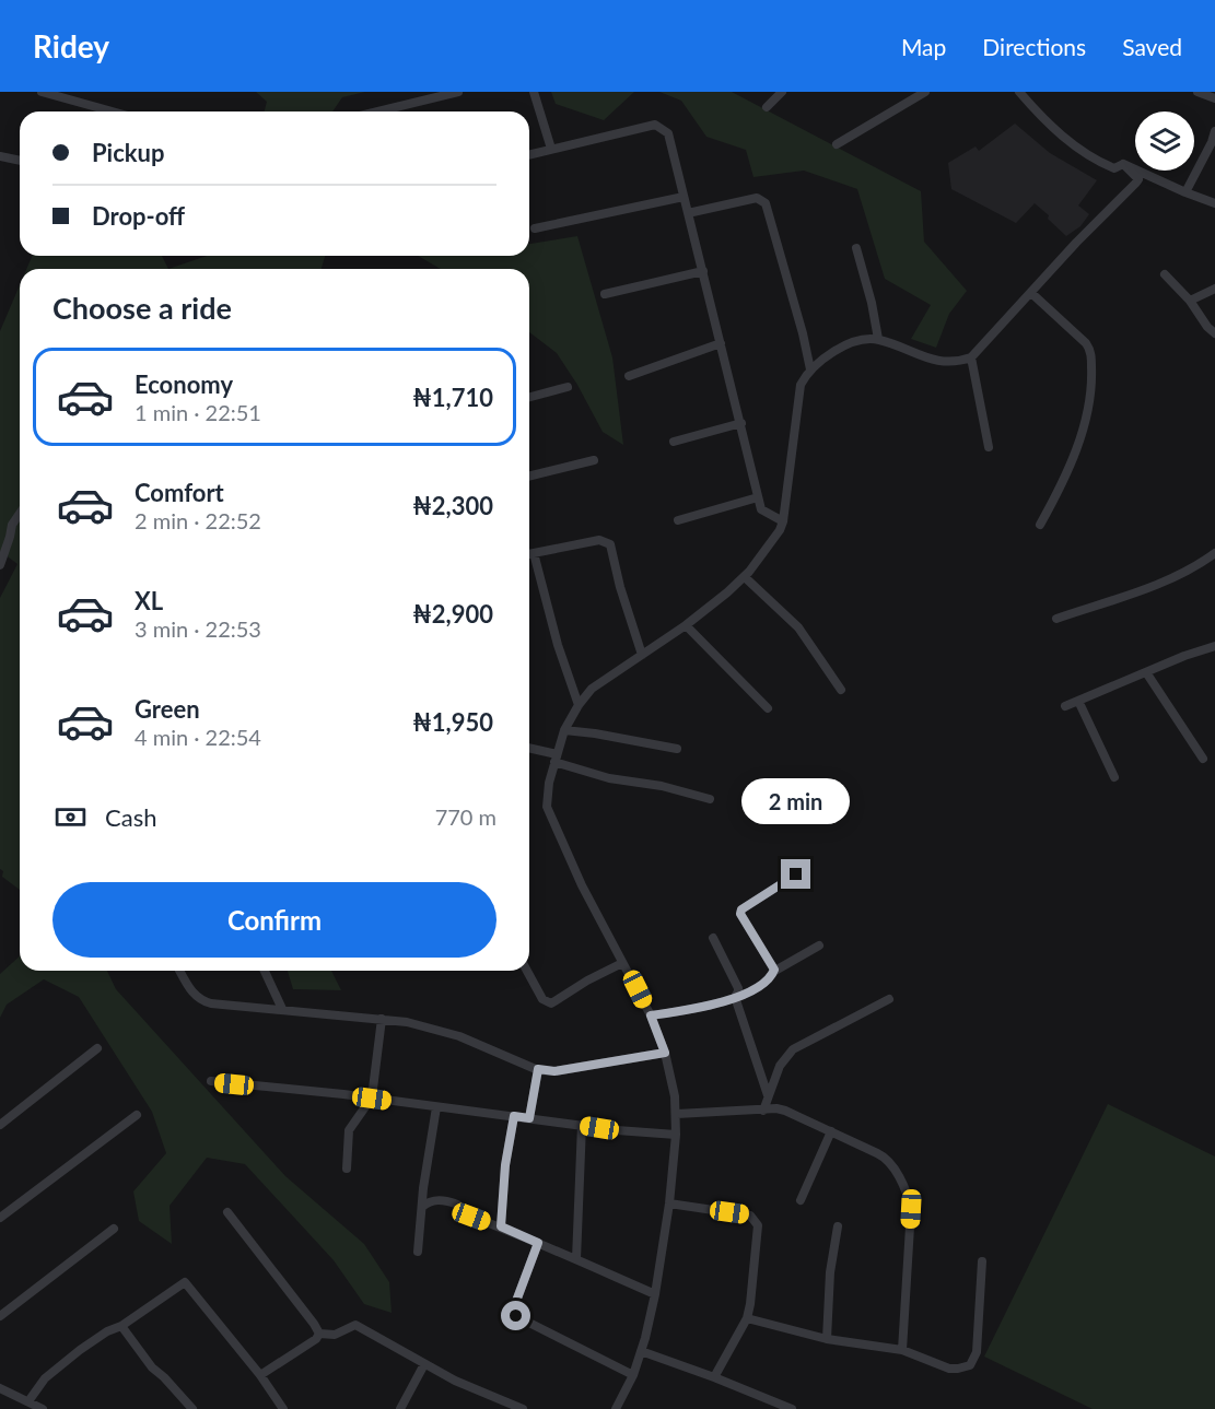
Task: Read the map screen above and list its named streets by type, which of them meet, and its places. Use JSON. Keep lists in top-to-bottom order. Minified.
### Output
{"page":{"header":"Ridey","nav":["Map","Directions","Saved"],"banner":["Pickup","Drop-off"],"heading":"Choose a ride","list":[{"name":"Economy","note":"1 min · 22:51","value":"₦1,710"},{"name":"Comfort","note":"2 min · 22:52","value":"₦2,300"},{"name":"XL","note":"3 min · 22:53","value":"₦2,900"},{"name":"Green","note":"4 min · 22:54","value":"₦1,950"}],"bubble":"2 min","pay":["Cash","770 m"],"buttons":"Confirm"}}
